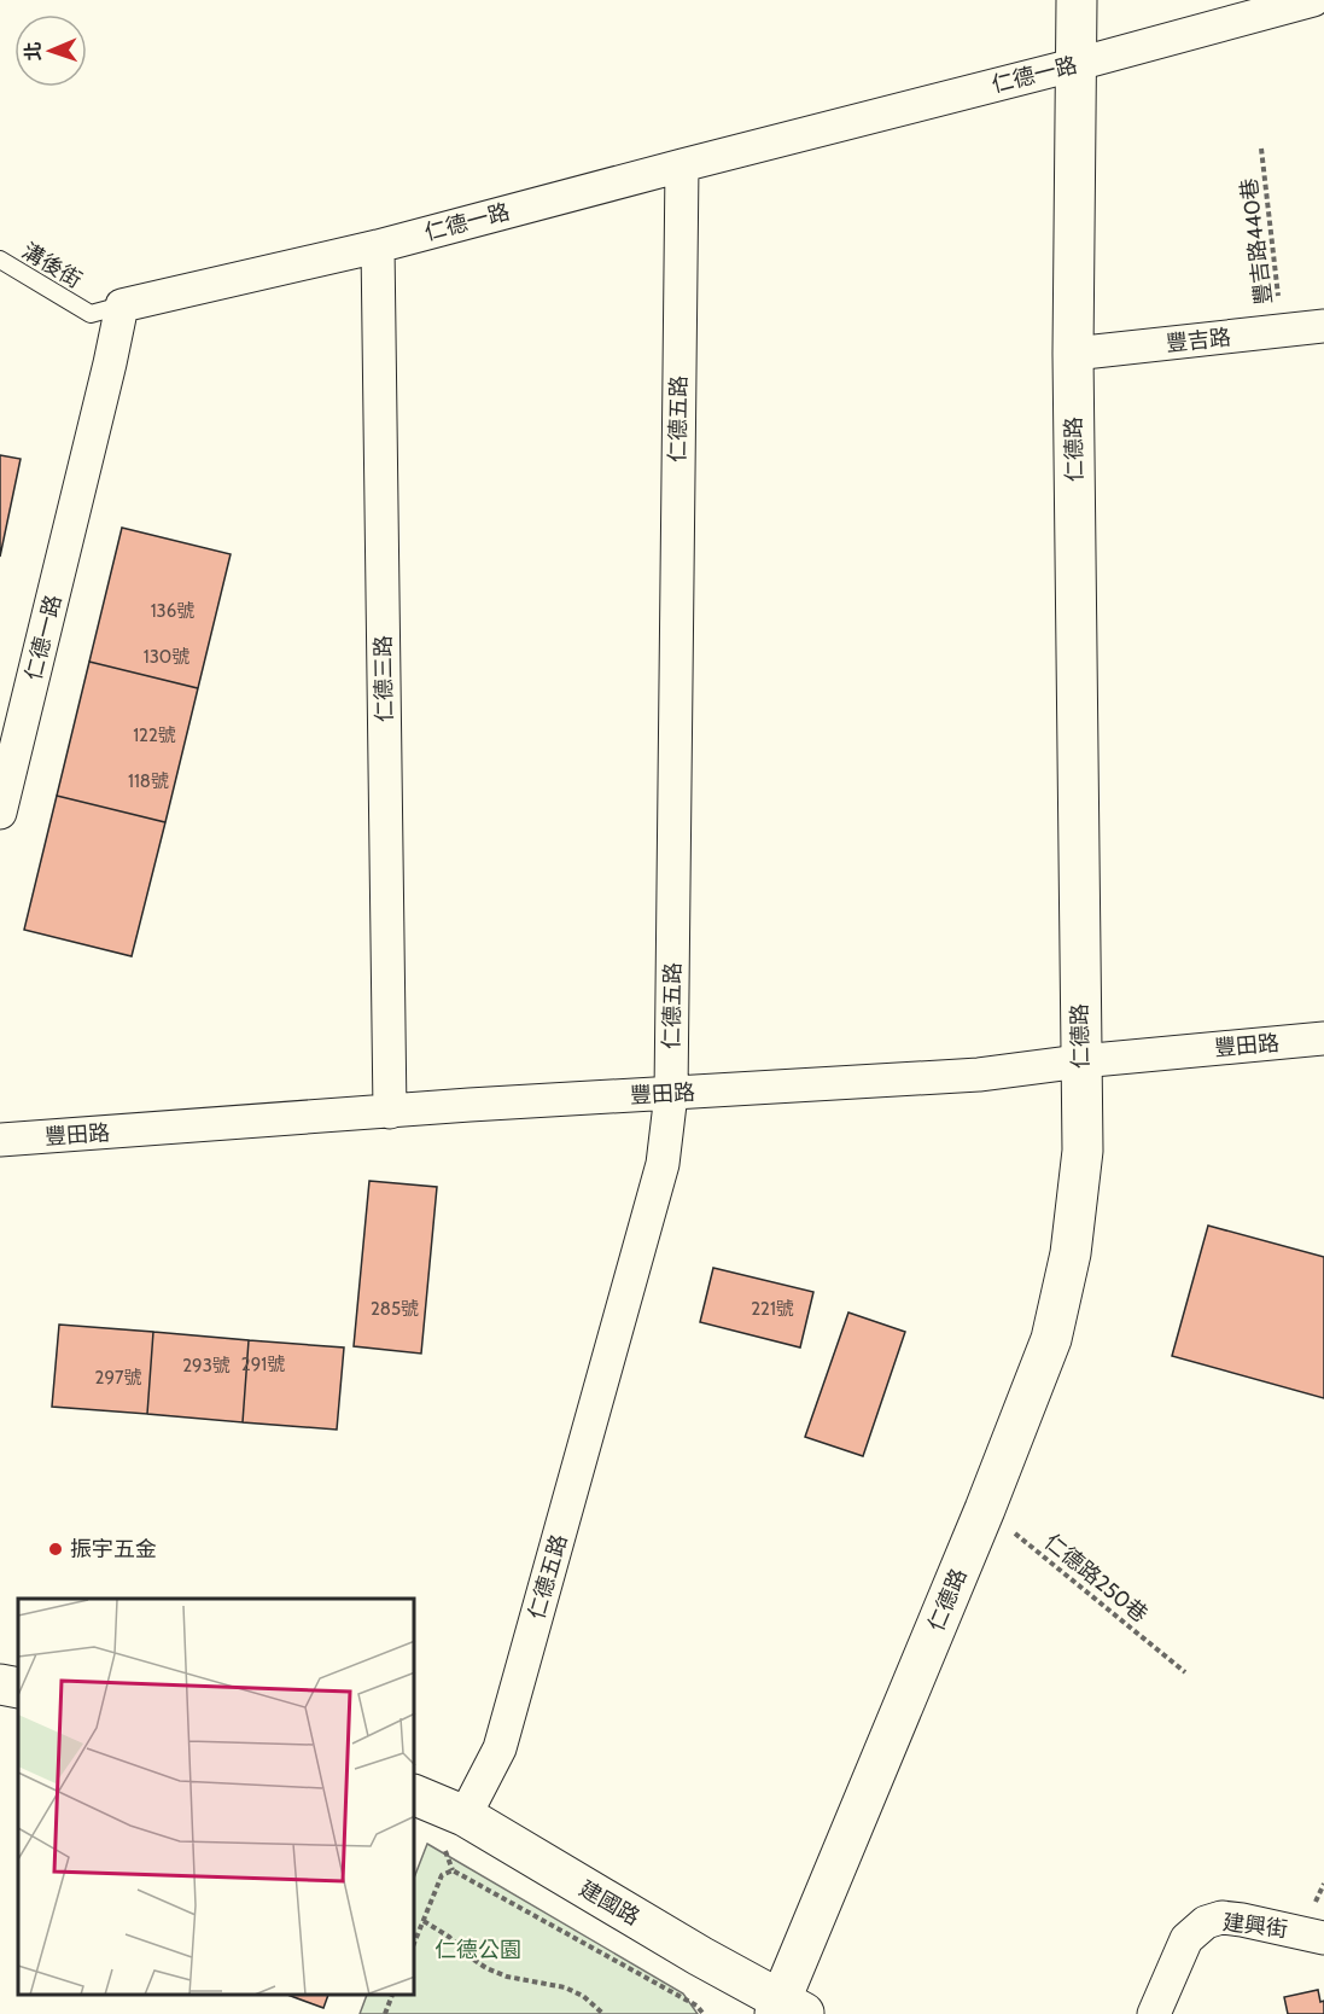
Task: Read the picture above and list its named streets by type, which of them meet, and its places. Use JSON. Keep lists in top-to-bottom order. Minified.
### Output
{"streets":{"street":["仁德一路","豐吉路","仁德五路","仁德路","仁德三路","豐田路","建國路","建興街"],"lane":["溝後街"],"path":["豐吉路440巷","仁德路250巷"]},"crossings":[["仁德一路","溝後街"],["仁德一路","仁德五路"],["仁德一路","仁德路"],["仁德一路","仁德三路"],["豐吉路440巷","豐吉路"],["豐吉路","仁德路"],["仁德五路","豐田路"],["仁德五路","建國路"],["仁德路","豐田路"],["仁德路","仁德路250巷"],["仁德路","建國路"],["仁德三路","豐田路"]],"parks":["仁德公園"],"places":["振宇五金"],"house_numbers":["136號","130號","122號","118號","285號","221號","291號","293號","297號"],"north":"left"}
